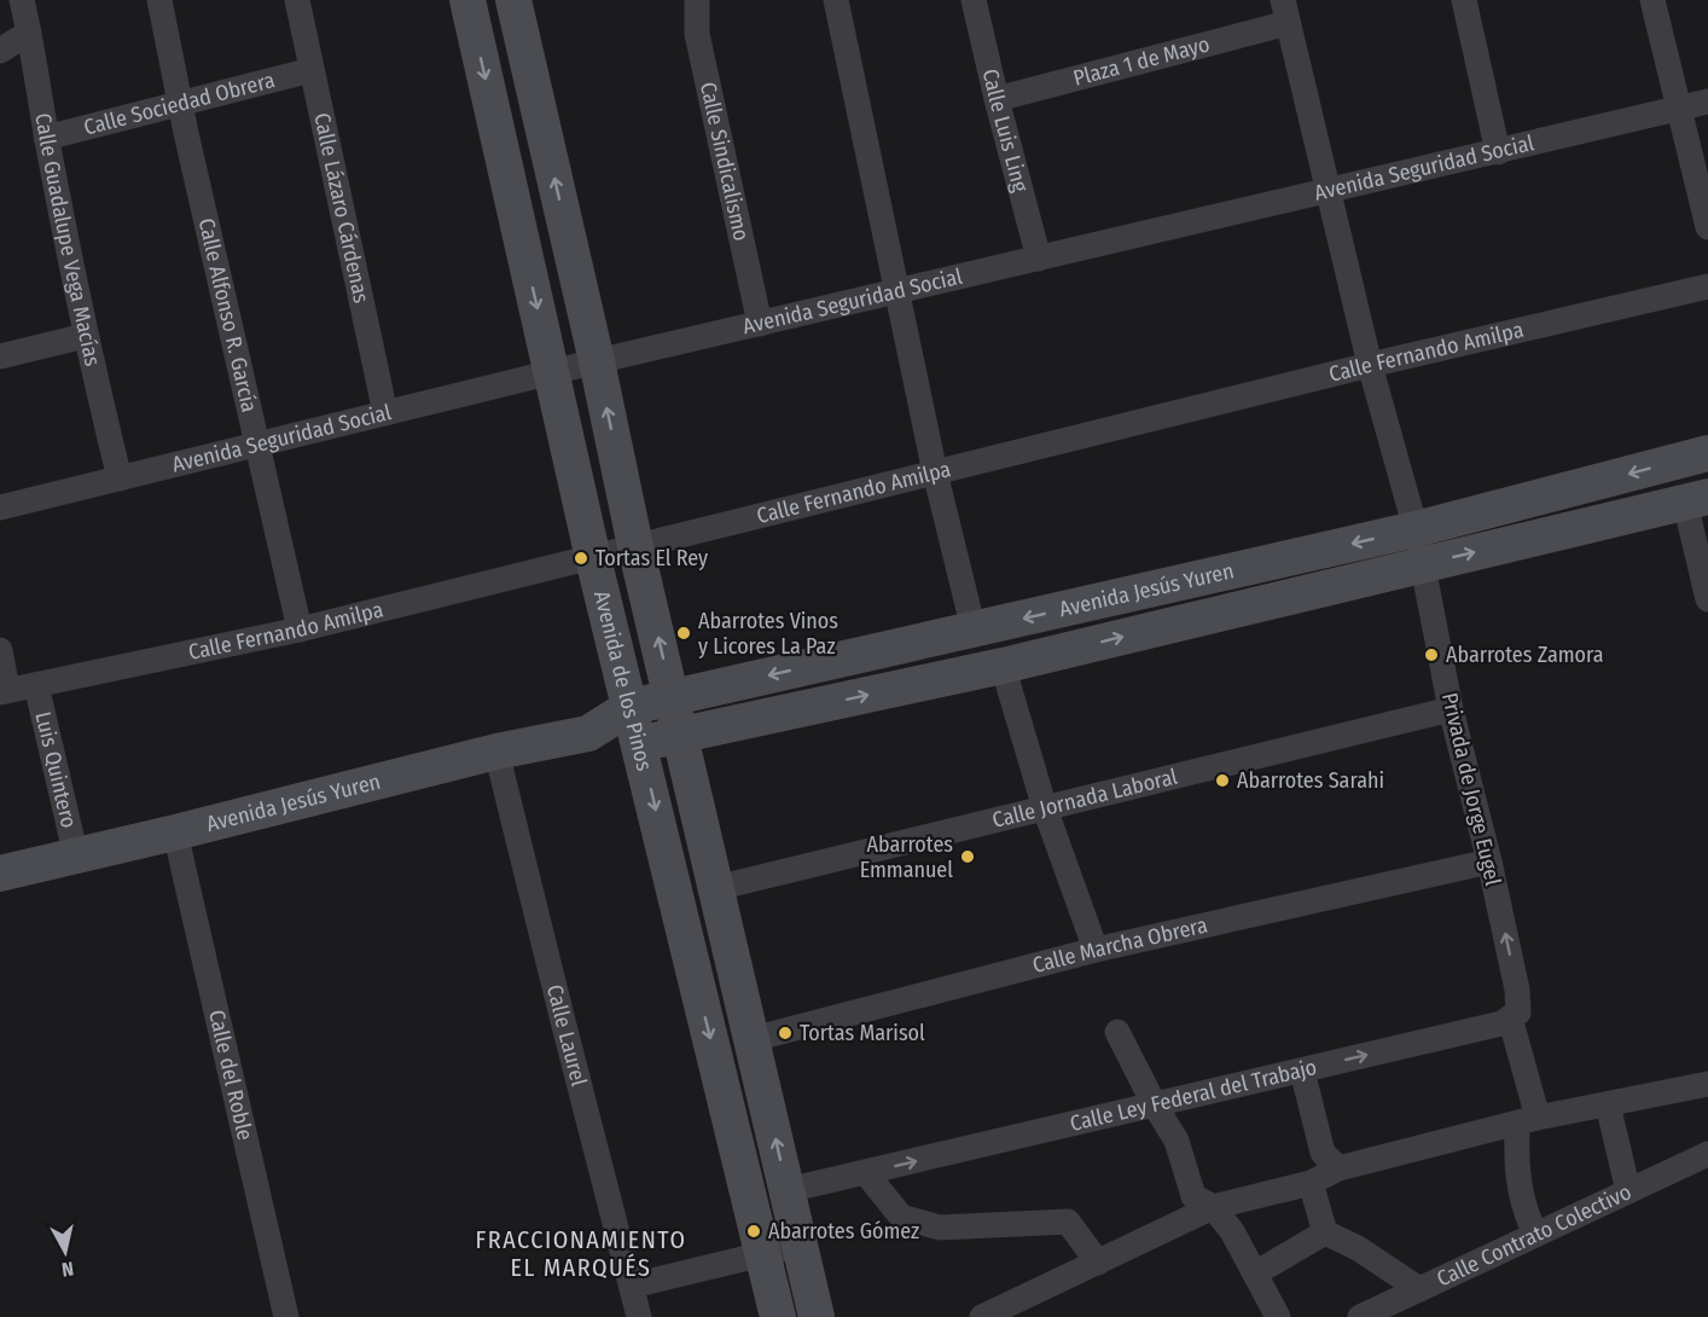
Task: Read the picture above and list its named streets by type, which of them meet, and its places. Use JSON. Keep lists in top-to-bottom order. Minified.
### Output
{"streets":{"street":["Plaza 1 de Mayo","Calle Sociedad Obrera","Calle Luis Ling","Calle Sindicalismo","Avenida Seguridad Social","Calle Lázaro Cárdenas","Calle Guadalupe Vega Macías","Calle Alfonso R. García","Calle Fernando Amilpa","Avenida Jesús Yuren","Avenida de los Pinos","Luis Quintero","Privada de Jorge Eugel","Calle Jornada Laboral","Calle Marcha Obrera","Calle Laurel","Calle del Roble","Calle Ley Federal del Trabajo","Calle Contrato Colectivo"]},"crossings":[["Plaza 1 de Mayo","Calle Luis Ling"],["Plaza 1 de Mayo","Privada de Jorge Eugel"],["Calle Sociedad Obrera","Calle Lázaro Cárdenas"],["Calle Sociedad Obrera","Calle Guadalupe Vega Macías"],["Calle Sociedad Obrera","Calle Alfonso R. García"],["Calle Luis Ling","Avenida Seguridad Social"],["Calle Sindicalismo","Avenida Seguridad Social"],["Avenida Seguridad Social","Calle Lázaro Cárdenas"],["Avenida Seguridad Social","Calle Guadalupe Vega Macías"],["Avenida Seguridad Social","Calle Alfonso R. García"],["Avenida Seguridad Social","Avenida de los Pinos"],["Avenida Seguridad Social","Privada de Jorge Eugel"],["Calle Alfonso R. García","Calle Fernando Amilpa"],["Calle Fernando Amilpa","Avenida de los Pinos"],["Calle Fernando Amilpa","Luis Quintero"],["Calle Fernando Amilpa","Privada de Jorge Eugel"],["Avenida Jesús Yuren","Avenida de los Pinos"],["Avenida Jesús Yuren","Luis Quintero"],["Avenida Jesús Yuren","Privada de Jorge Eugel"],["Avenida Jesús Yuren","Calle Laurel"],["Avenida Jesús Yuren","Calle del Roble"],["Avenida de los Pinos","Calle Jornada Laboral"],["Avenida de los Pinos","Calle Marcha Obrera"],["Avenida de los Pinos","Calle Ley Federal del Trabajo"],["Privada de Jorge Eugel","Calle Jornada Laboral"],["Privada de Jorge Eugel","Calle Marcha Obrera"],["Privada de Jorge Eugel","Calle Ley Federal del Trabajo"],["Privada de Jorge Eugel","Calle Contrato Colectivo"]],"districts":["FRACCIONAMIENTO EL MARQUÉS"],"places":["Tortas El Rey","Abarrotes Vinos y Licores La Paz","Abarrotes Zamora","Abarrotes Sarahi","Abarrotes Emmanuel","Tortas Marisol","Abarrotes Gómez"],"north":"bottom"}
